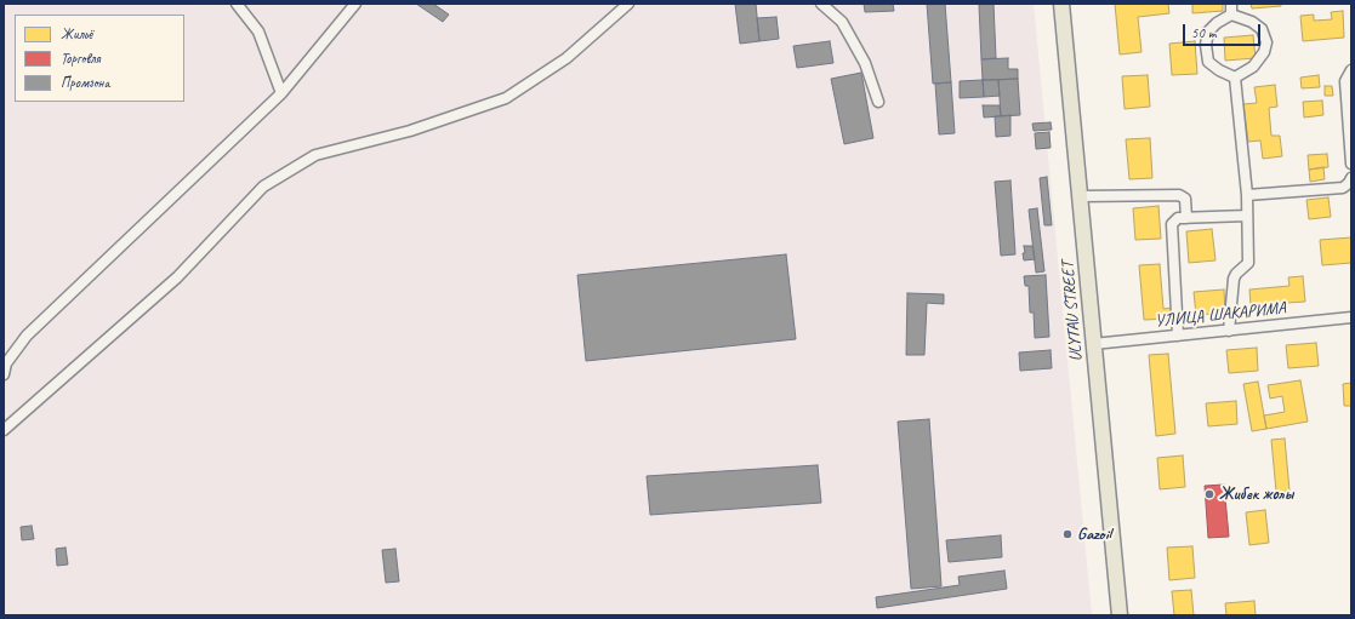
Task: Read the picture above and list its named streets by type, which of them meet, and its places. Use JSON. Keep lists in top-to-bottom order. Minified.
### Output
{"streets":{"main road":["ULYTAU STREET"],"street":["УЛИЦА ШАКАРИМА"]},"crossings":[["ULYTAU STREET","УЛИЦА ШАКАРИМА"]],"places":["Жибек жолы","Gazoil"],"legend":["Жильё","Торговля","Промзона"],"scale_bar":"50 m"}
